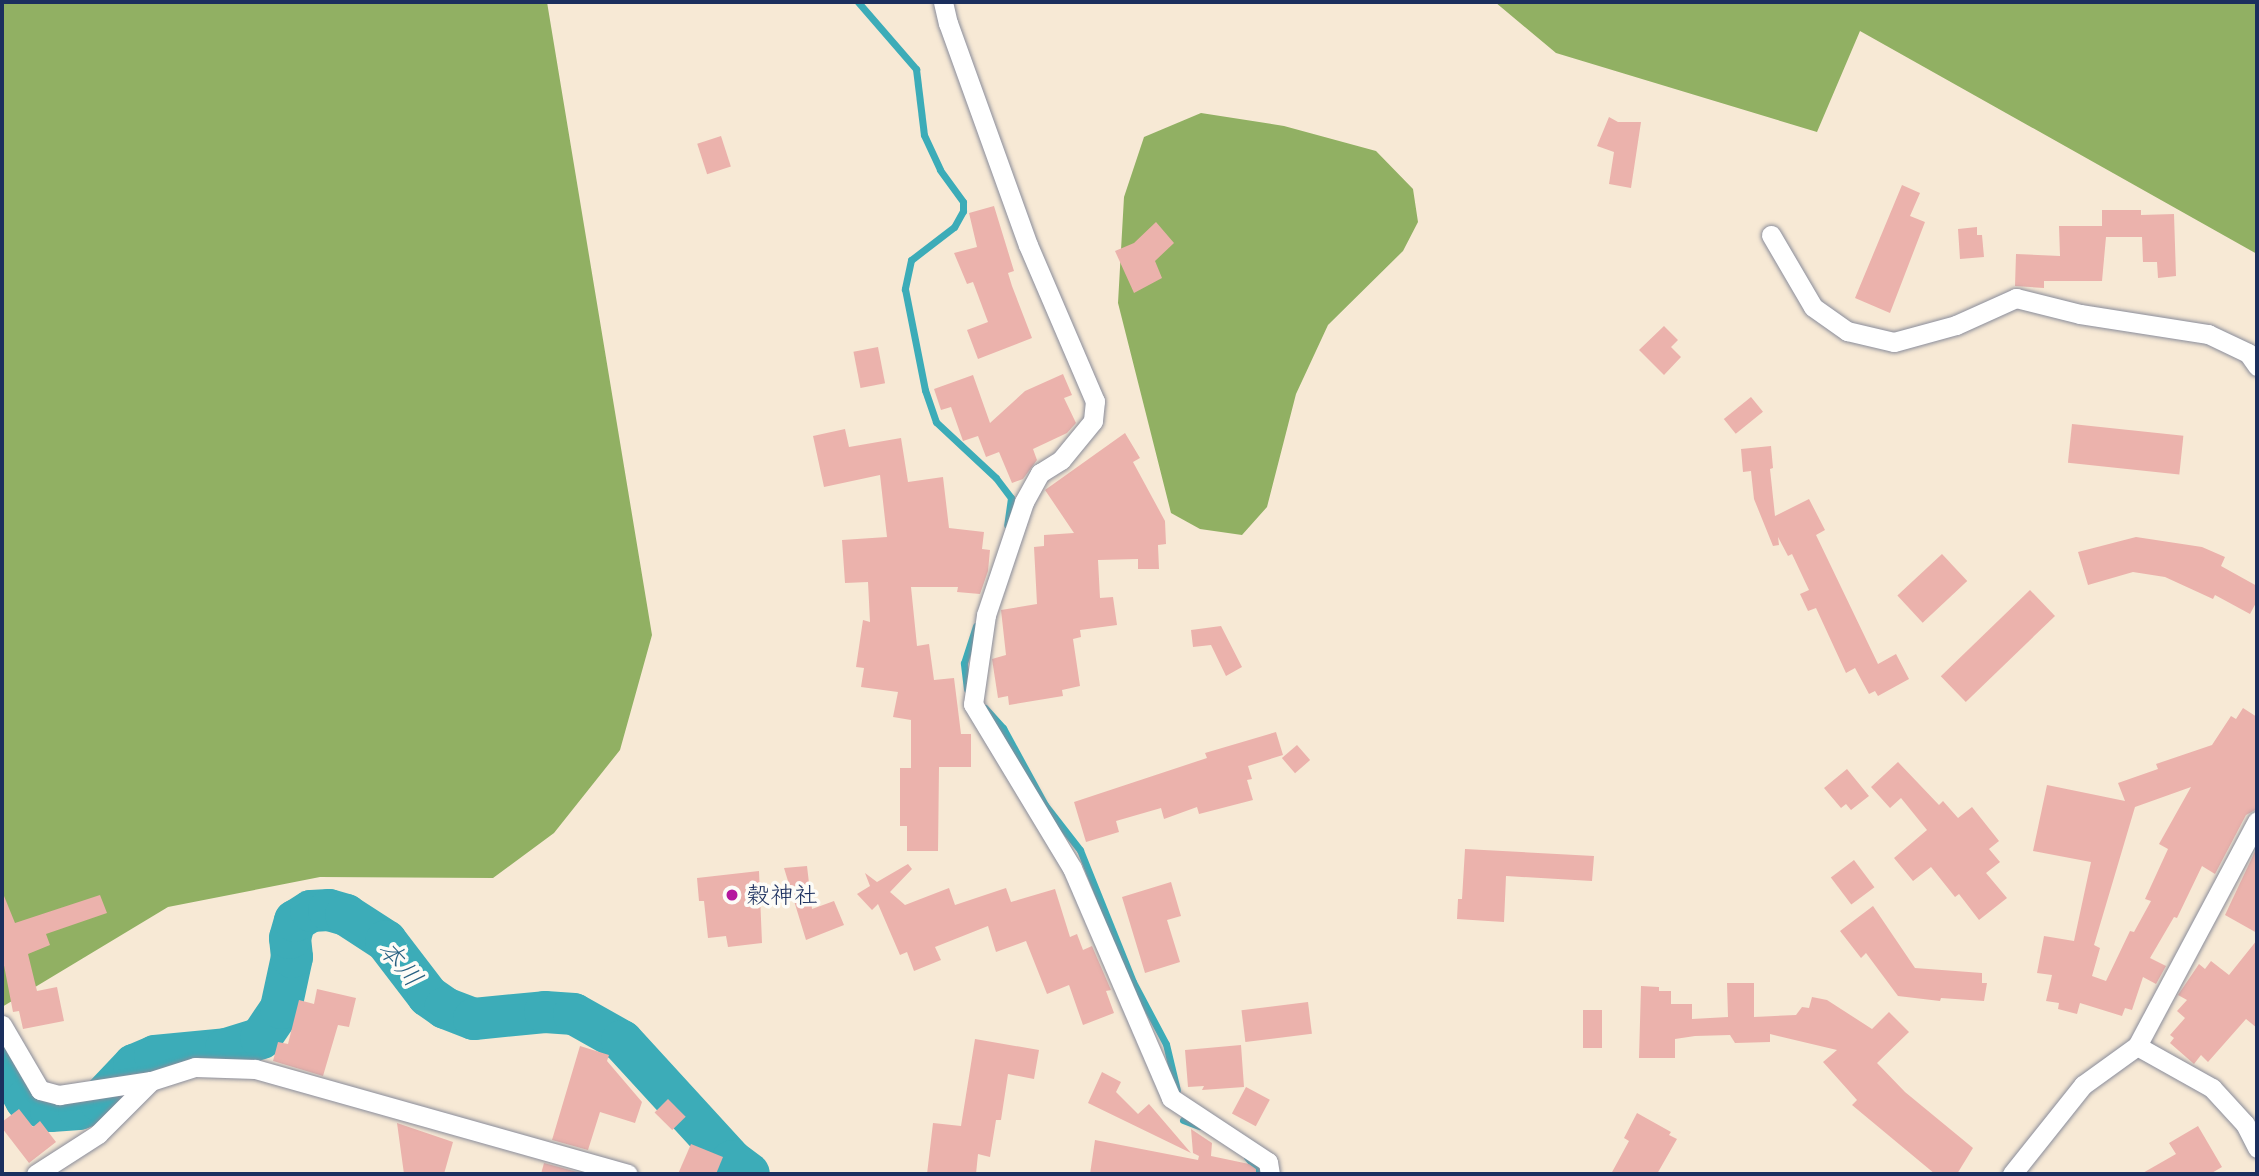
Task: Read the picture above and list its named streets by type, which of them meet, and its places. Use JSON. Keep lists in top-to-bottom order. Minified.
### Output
{"water":["本川"],"places":["穀神社"]}
